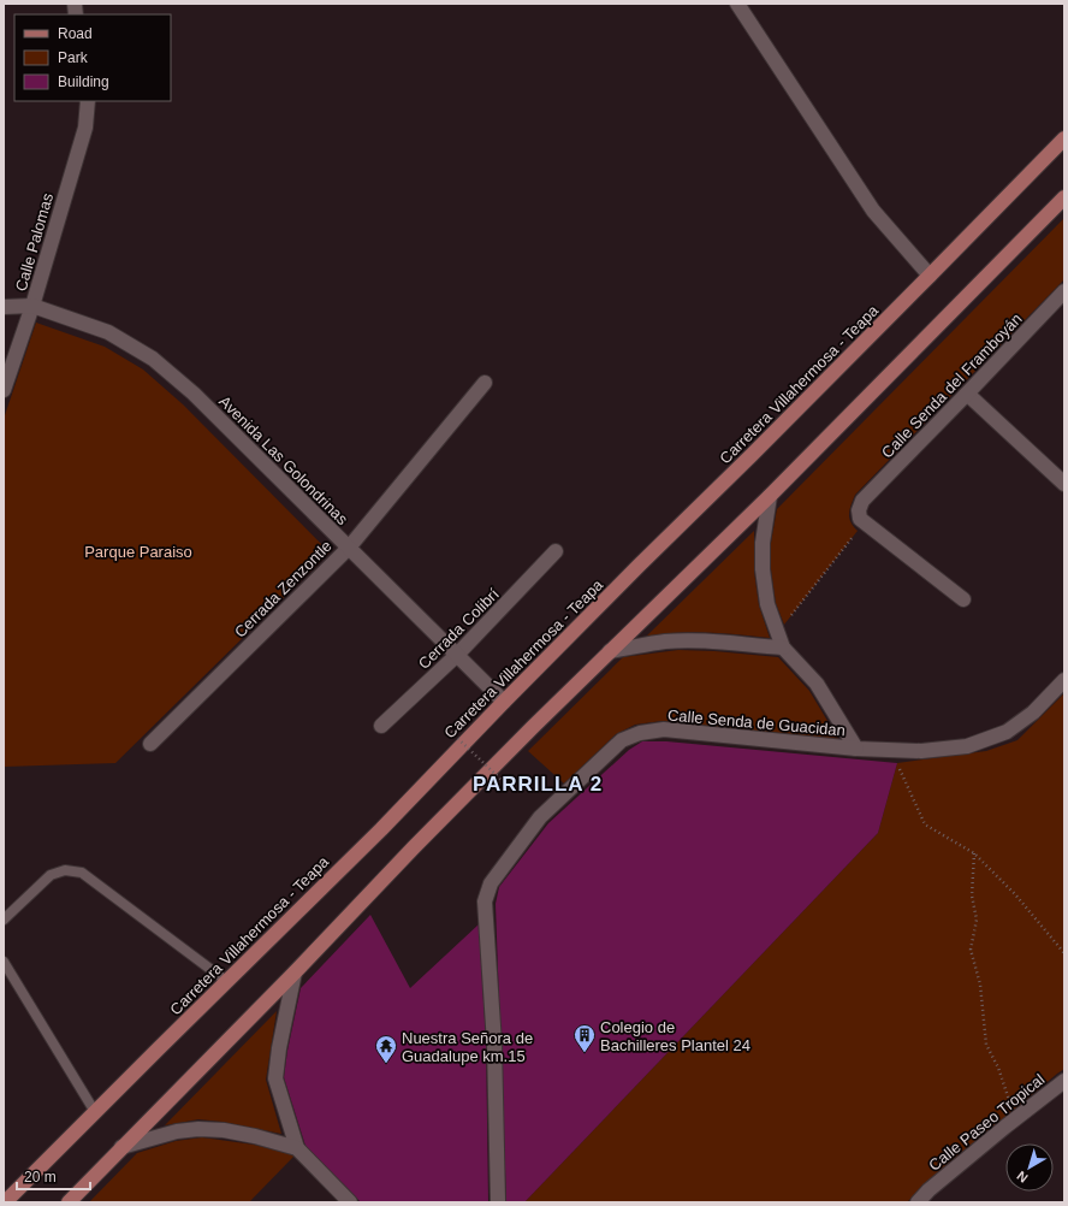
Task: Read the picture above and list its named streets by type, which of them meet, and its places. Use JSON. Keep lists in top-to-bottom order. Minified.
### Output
{"streets":{"main road":["Carretera Villahermosa - Teapa"],"street":["Calle Palomas","Calle Senda del Framboyán","Avenida Las Golondrinas","Cerrada Zenzontle","Cerrada Colibrí","Calle Senda de Guacidan","Calle Paseo Tropical"]},"crossings":[["Calle Palomas","Avenida Las Golondrinas"],["Carretera Villahermosa - Teapa","Avenida Las Golondrinas"],["Avenida Las Golondrinas","Cerrada Zenzontle"],["Avenida Las Golondrinas","Cerrada Colibrí"]],"districts":["PARRILLA 2"],"parks":["Parque Paraiso"],"places":{"building":["Colegio de Bachilleres Plantel 24"],"temple":["Nuestra Señora de Guadalupe km.15"]},"legend":["Road","Park","Building"],"scale_bar":"20 m","north":"bottom left"}
